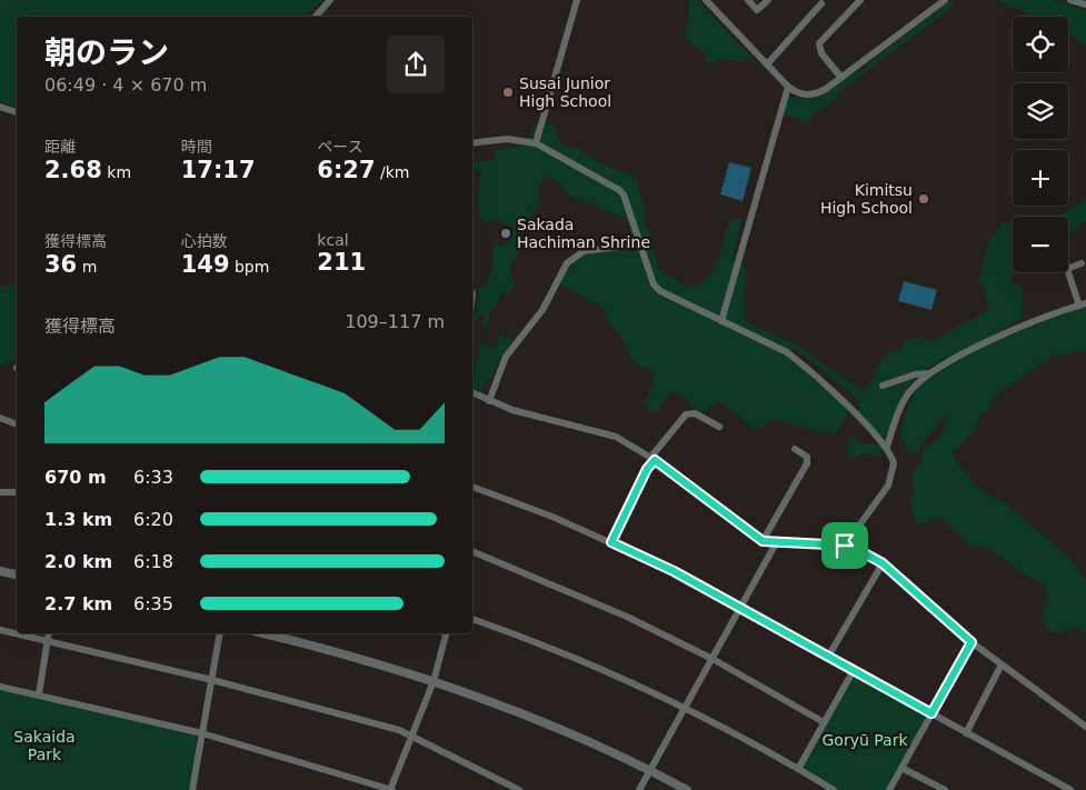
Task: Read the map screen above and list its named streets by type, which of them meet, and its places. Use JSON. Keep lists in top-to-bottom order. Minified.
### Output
{"parks":["Sakaida Park","Goryū Park"],"places":["Susai Junior High School","Kimitsu High School","Sakada Hachiman Shrine"],"page":{"map_buttons":["+","−"],"heading":["朝のラン","06:49 · 4 × 670 m"],"stats":[["距離","2.68 km"],["時間","17:17"],["ペース","6:27 /km"],["獲得標高","36 m"],["心拍数","149 bpm"],["kcal","211"]],"chart":["獲得標高","109–117 m"],"list":[{"name":"670 m","note":"6:33"},{"name":"1.3 km","note":"6:20"},{"name":"2.0 km","note":"6:18"},{"name":"2.7 km","note":"6:35"}]}}
